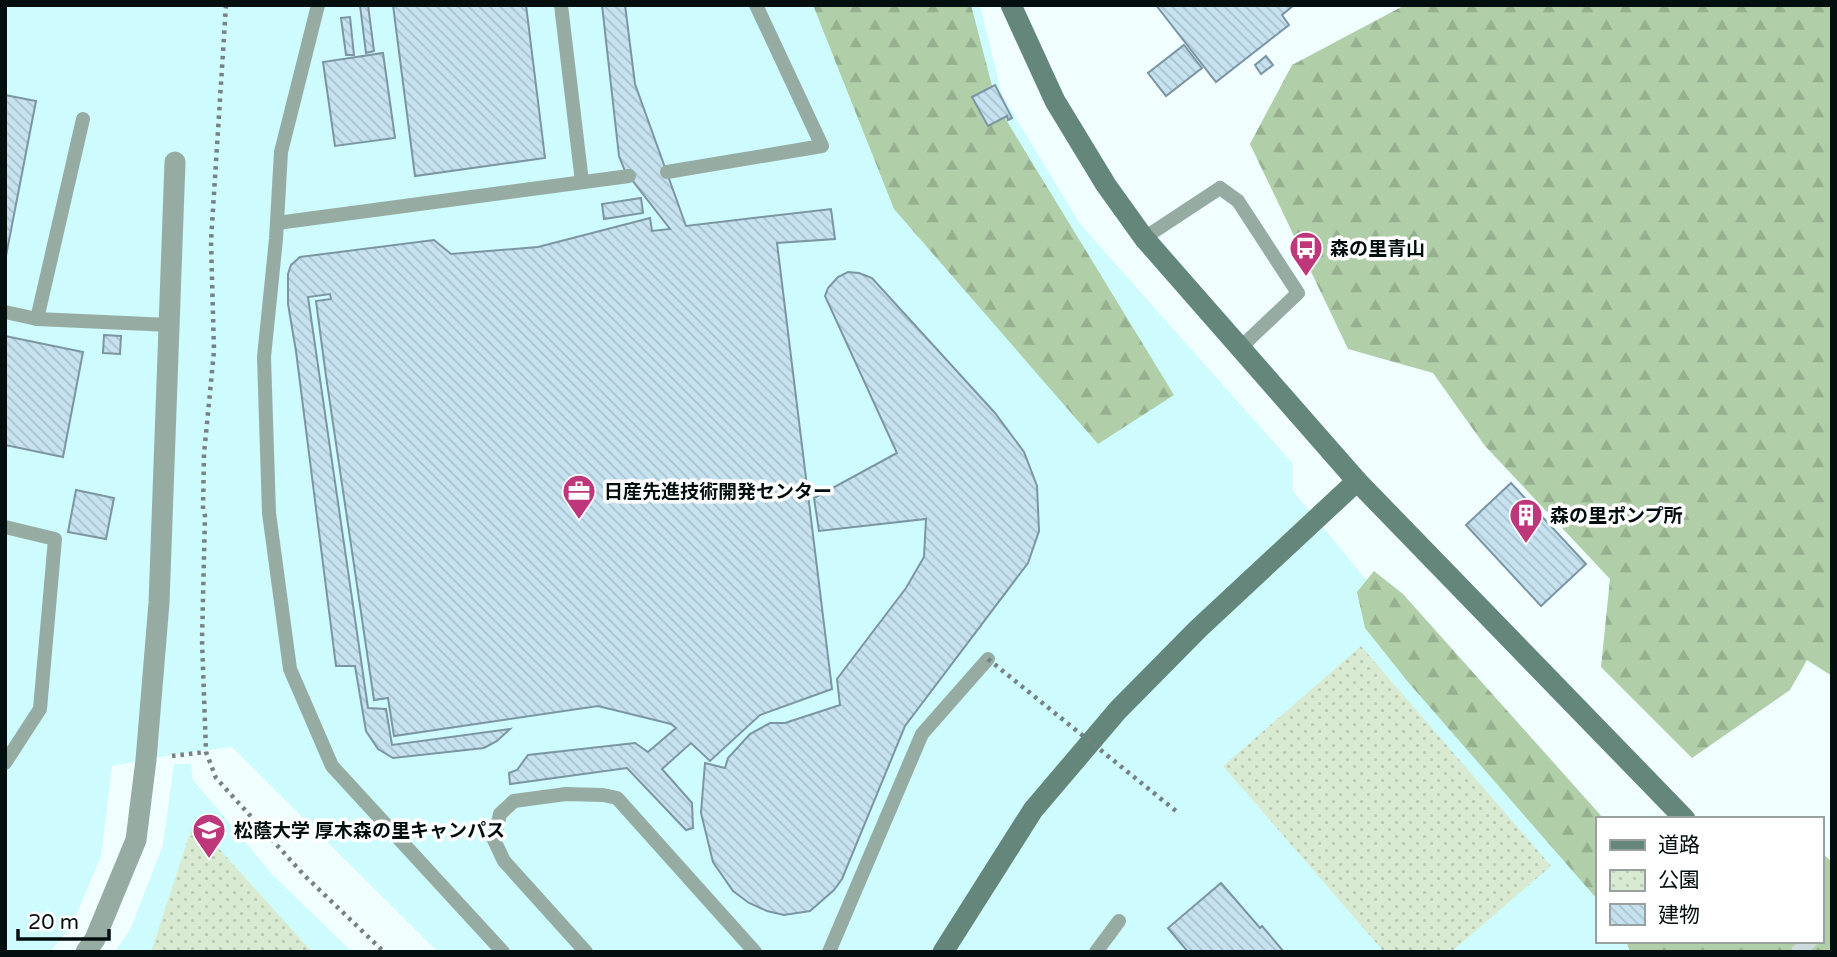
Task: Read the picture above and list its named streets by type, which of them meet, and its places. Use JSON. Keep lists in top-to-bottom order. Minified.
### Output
{"places":{"bus stop":["森の里青山"],"office":["日産先進技術開発センター"],"building":["森の里ポンプ所"],"school or university":["松蔭大学 厚木森の里キャンパス"]},"legend":["道路","公園","建物"],"scale_bar":"20 m"}
